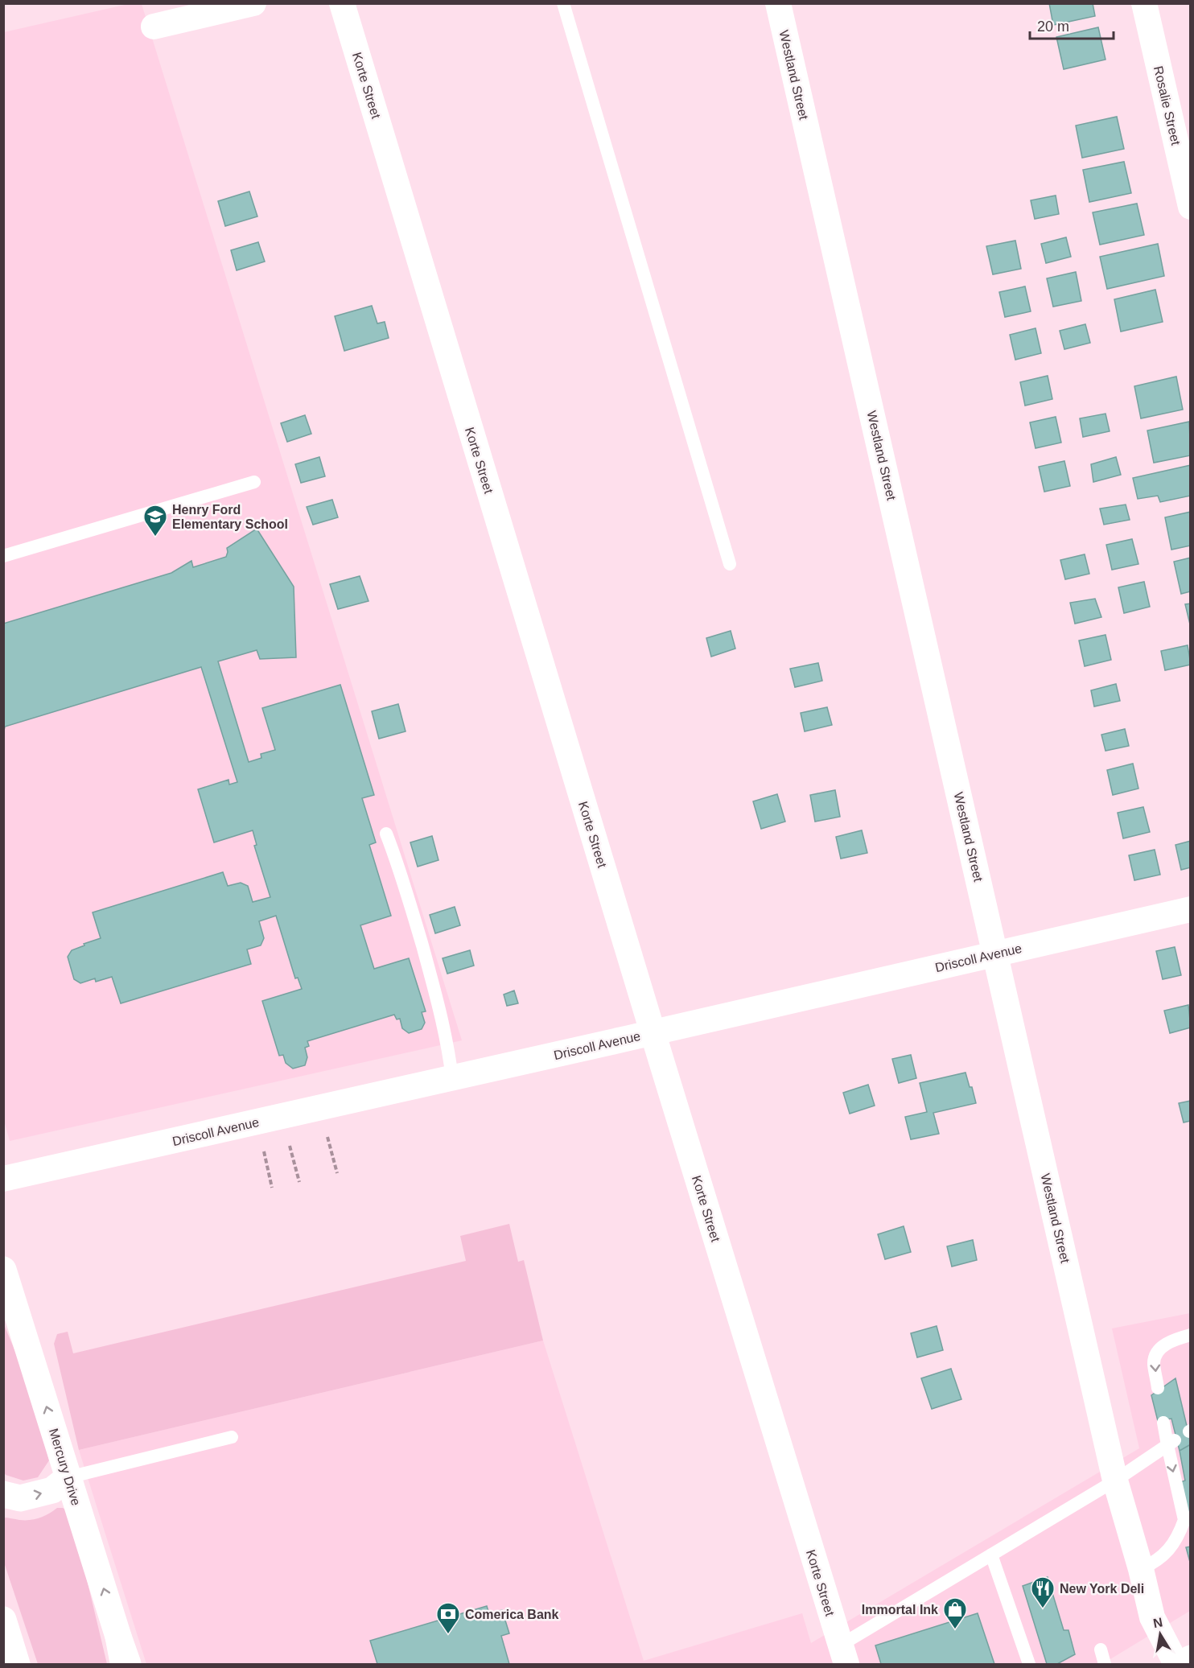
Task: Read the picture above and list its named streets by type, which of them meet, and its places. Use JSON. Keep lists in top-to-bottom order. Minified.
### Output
{"streets":{"street":["Westland Street","Korte Street","Rosalie Street","Driscoll Avenue","Mercury Drive"]},"crossings":[["Westland Street","Driscoll Avenue"],["Korte Street","Driscoll Avenue"]],"one_way":["Mercury Drive"],"places":{"school or university":["Henry Ford Elementary School"],"restaurant":["New York Deli"],"shop":["Immortal Ink"],"bank":["Comerica Bank"]},"scale_bar":"20 m","north":"top"}
